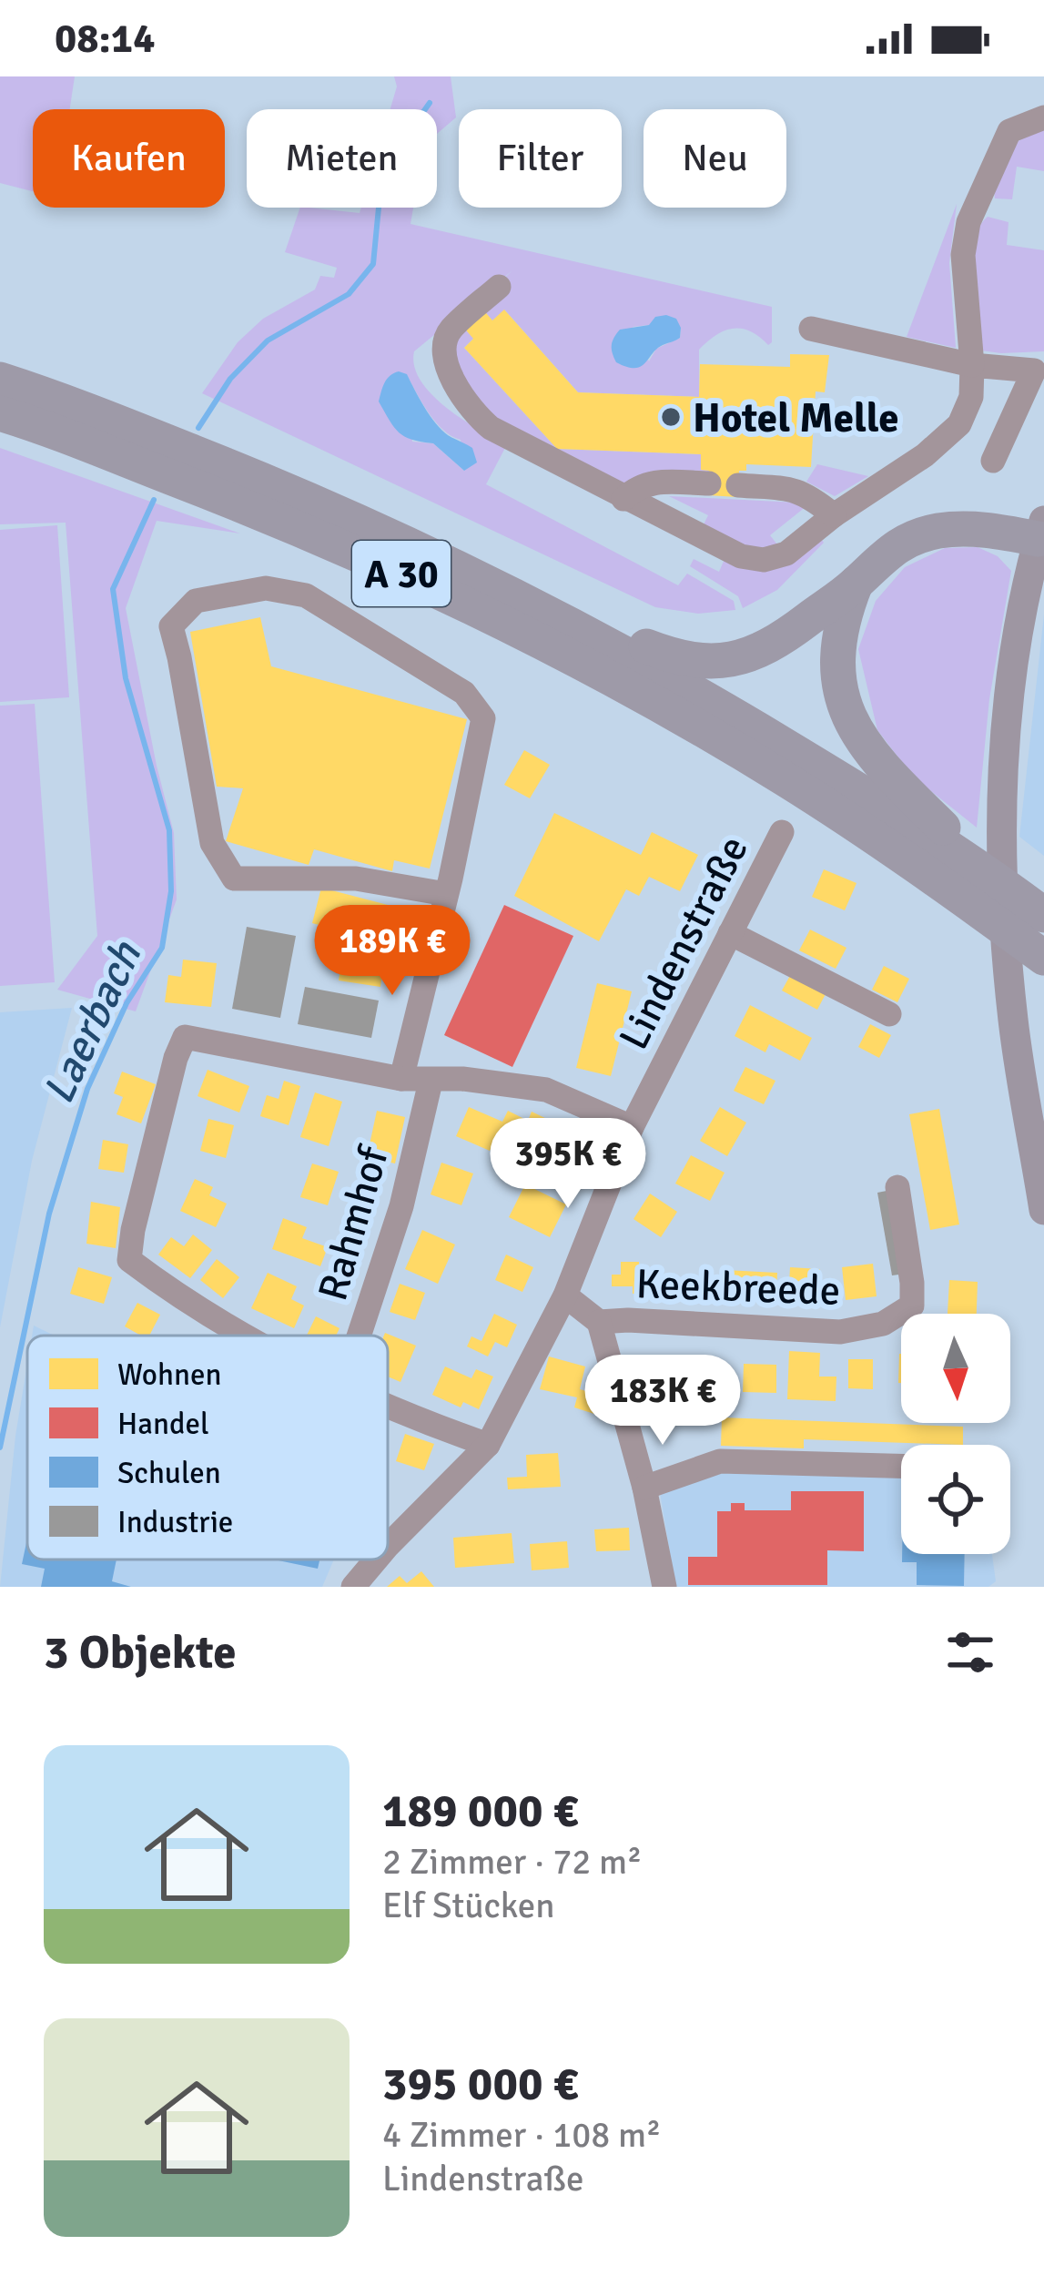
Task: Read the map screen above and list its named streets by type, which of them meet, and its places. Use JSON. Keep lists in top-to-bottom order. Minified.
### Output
{"streets":{"highway":["A 30"],"street":["Lindenstraße","Rahmhof","Keekbreede"]},"crossings":[["Lindenstraße","Keekbreede"]],"water":["Laerbach"],"places":["Hotel Melle"],"legend":["Wohnen","Handel","Schulen","Industrie"],"north":"bottom","page":{"status":"08:14","chip":["Kaufen","Mieten","Filter","Neu"],"price":["189K €","395K €","183K €"],"heading":"3 Objekte","list":[{"name":"189 000 €","note":"2 Zimmer · 72 m² · Elf Stücken"},{"name":"395 000 €","note":"4 Zimmer · 108 m² · Lindenstraße"}]}}
